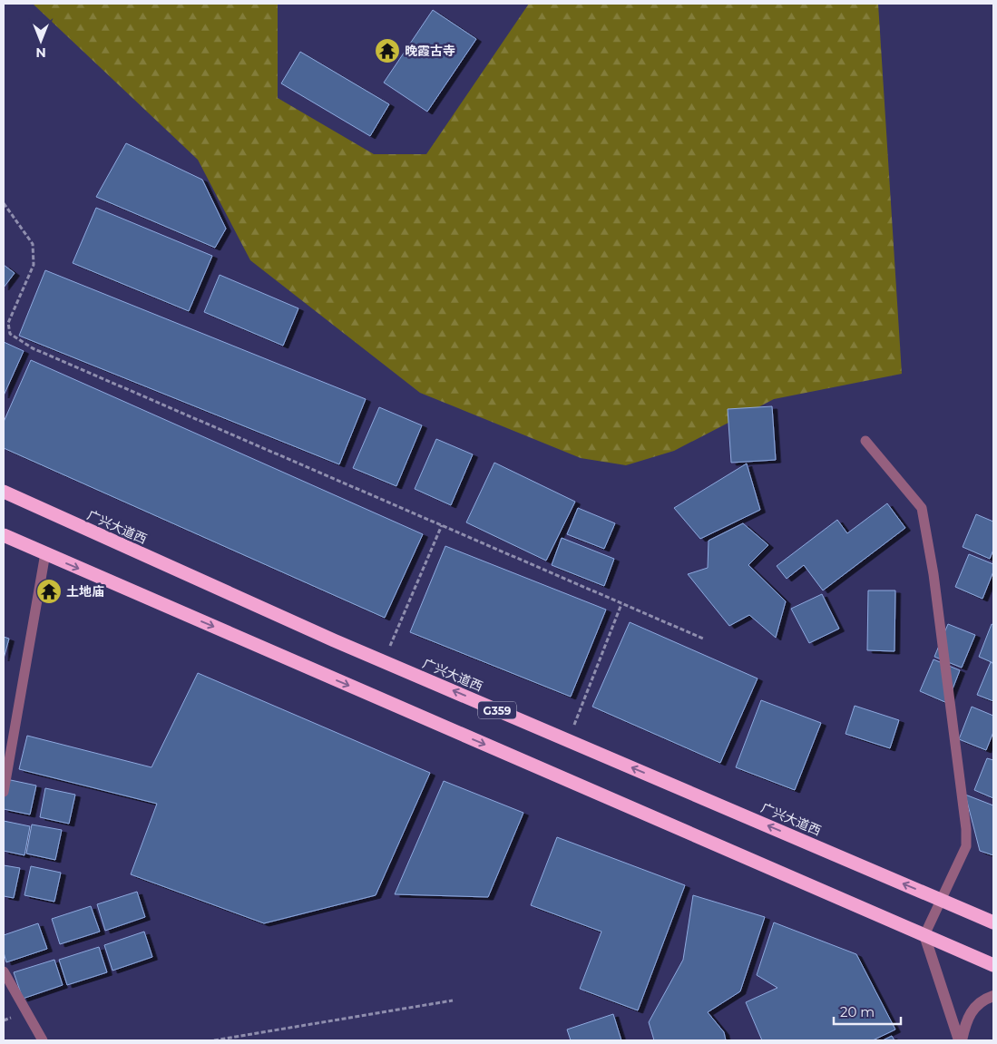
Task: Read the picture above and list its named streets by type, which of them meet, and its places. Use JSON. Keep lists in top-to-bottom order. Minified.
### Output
{"streets":{"highway":["广兴大道西","G359"]},"places":{"temple":["晚霞古寺","土地庙"]},"scale_bar":"20 m","north":"bottom"}
